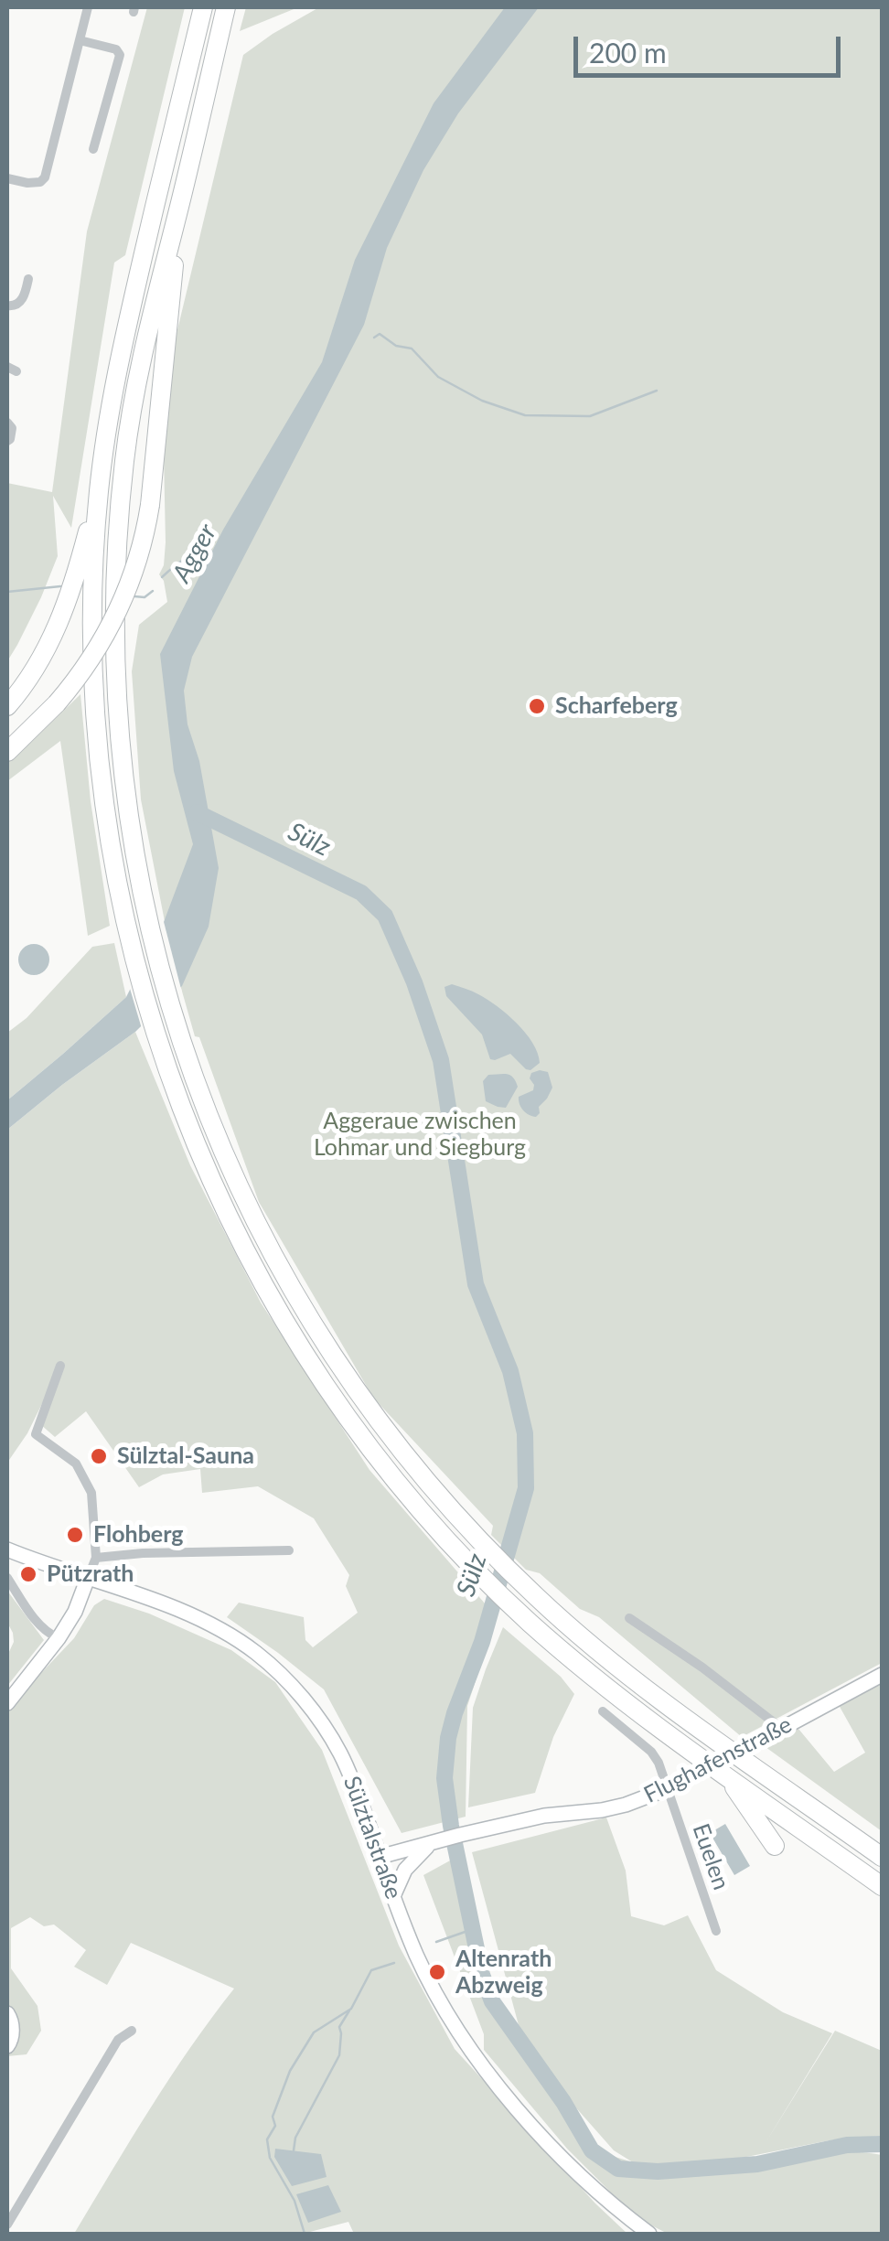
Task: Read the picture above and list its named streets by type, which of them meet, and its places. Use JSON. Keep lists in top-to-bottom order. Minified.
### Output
{"streets":{"main road":["Flughafenstraße","Sülztalstraße"],"street":["Euelen"]},"crossings":[["Flughafenstraße","Euelen"]],"water":["Agger","Sülz"],"parks":["Aggeraue zwischen Lohmar und Siegburg"],"places":["Scharfeberg","Sülztal-Sauna","Flohberg","Pützrath","Altenrath Abzweig"],"scale_bar":"200 m"}
